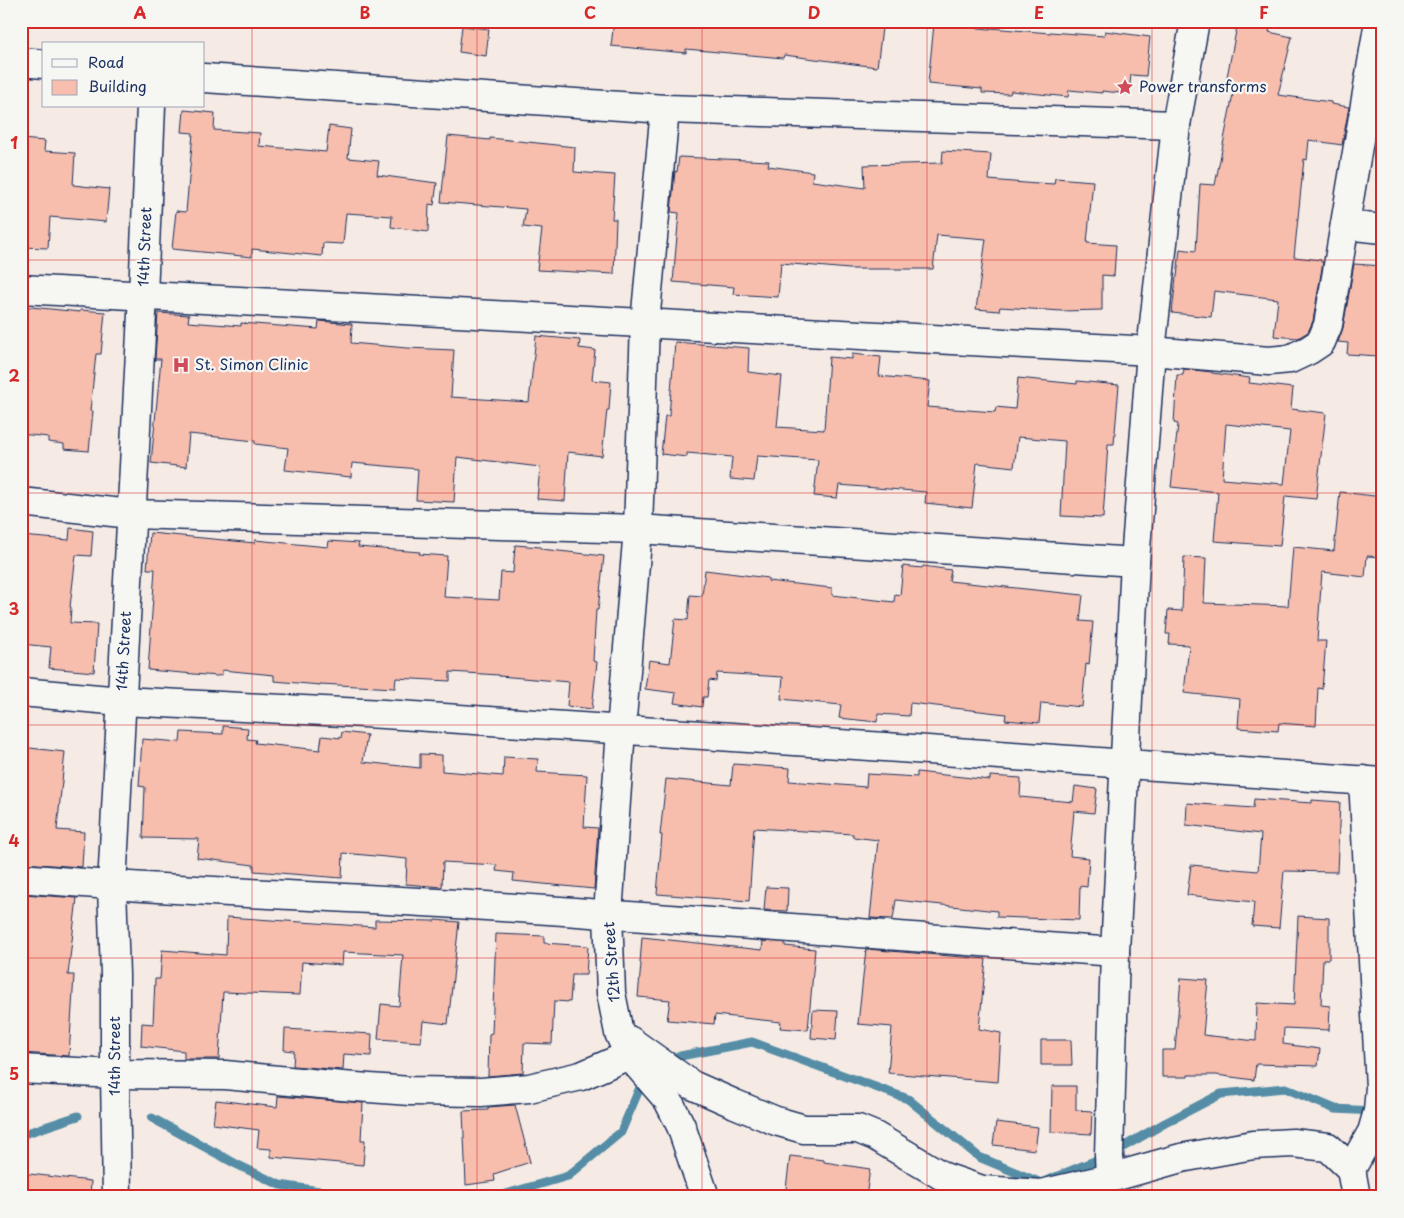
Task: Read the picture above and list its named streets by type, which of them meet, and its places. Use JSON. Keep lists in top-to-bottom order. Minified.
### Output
{"streets":{"street":["14th Street","12th Street"]},"places":{"place":["Power transforms"],"hospital":["St. Simon Clinic"]},"legend":["Road","Building"],"grid":{"columns":["A","B","C","D","E","F"],"rows":["1","2","3","4","5"]}}
